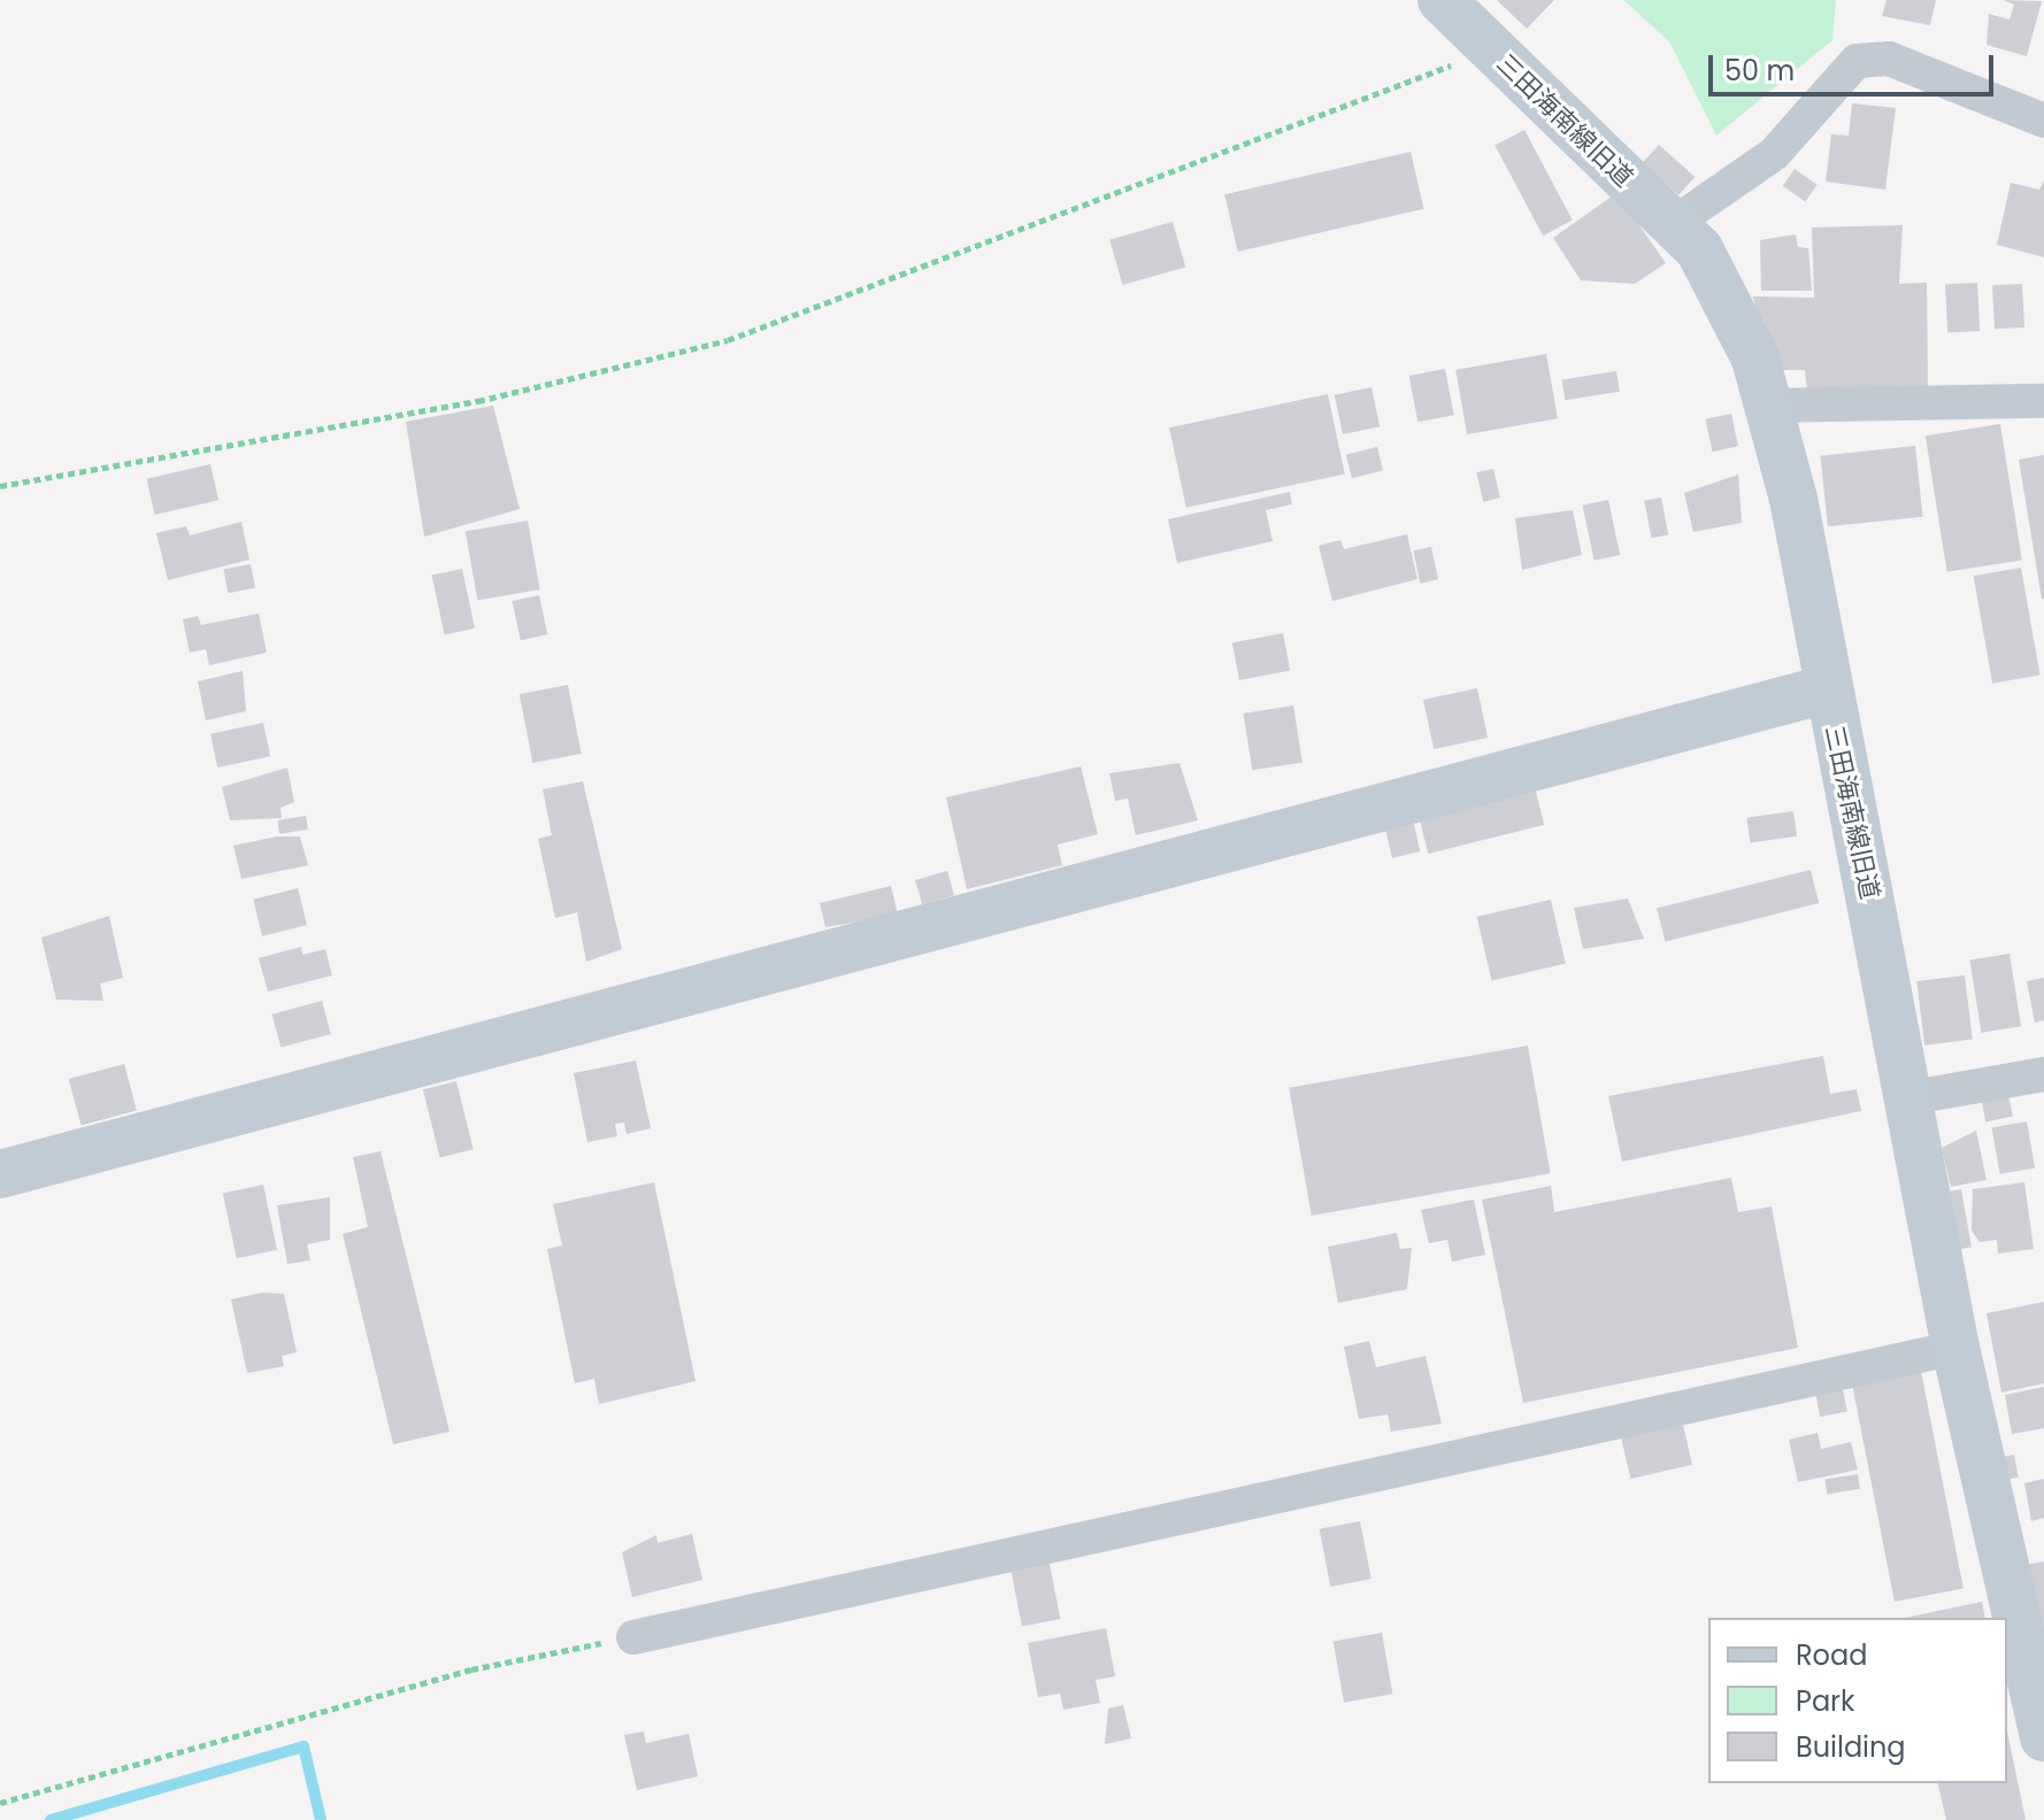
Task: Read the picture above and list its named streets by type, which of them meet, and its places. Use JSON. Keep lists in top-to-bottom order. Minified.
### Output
{"streets":{"street":["三田海南線旧道"]},"legend":["Road","Park","Building"],"scale_bar":"50 m"}
